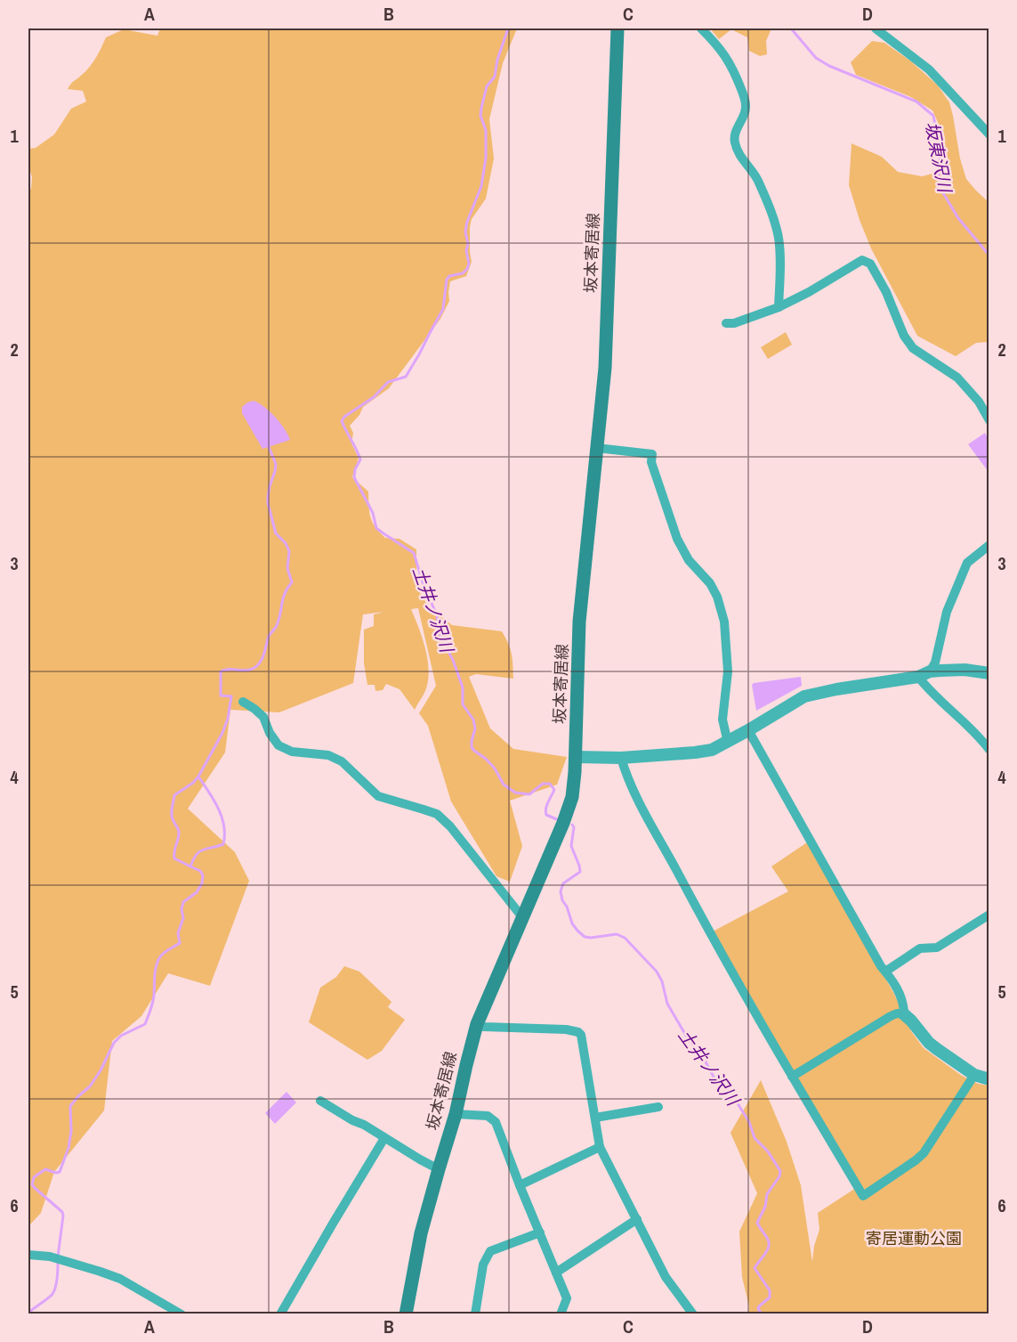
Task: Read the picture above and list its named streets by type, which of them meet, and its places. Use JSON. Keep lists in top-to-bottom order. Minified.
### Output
{"streets":{"main road":["坂本寄居線"]},"water":["坂東沢川","土井ノ沢川"],"parks":["寄居運動公園"],"grid":{"columns":["A","B","C","D"],"rows":["1","2","3","4","5","6"]}}
